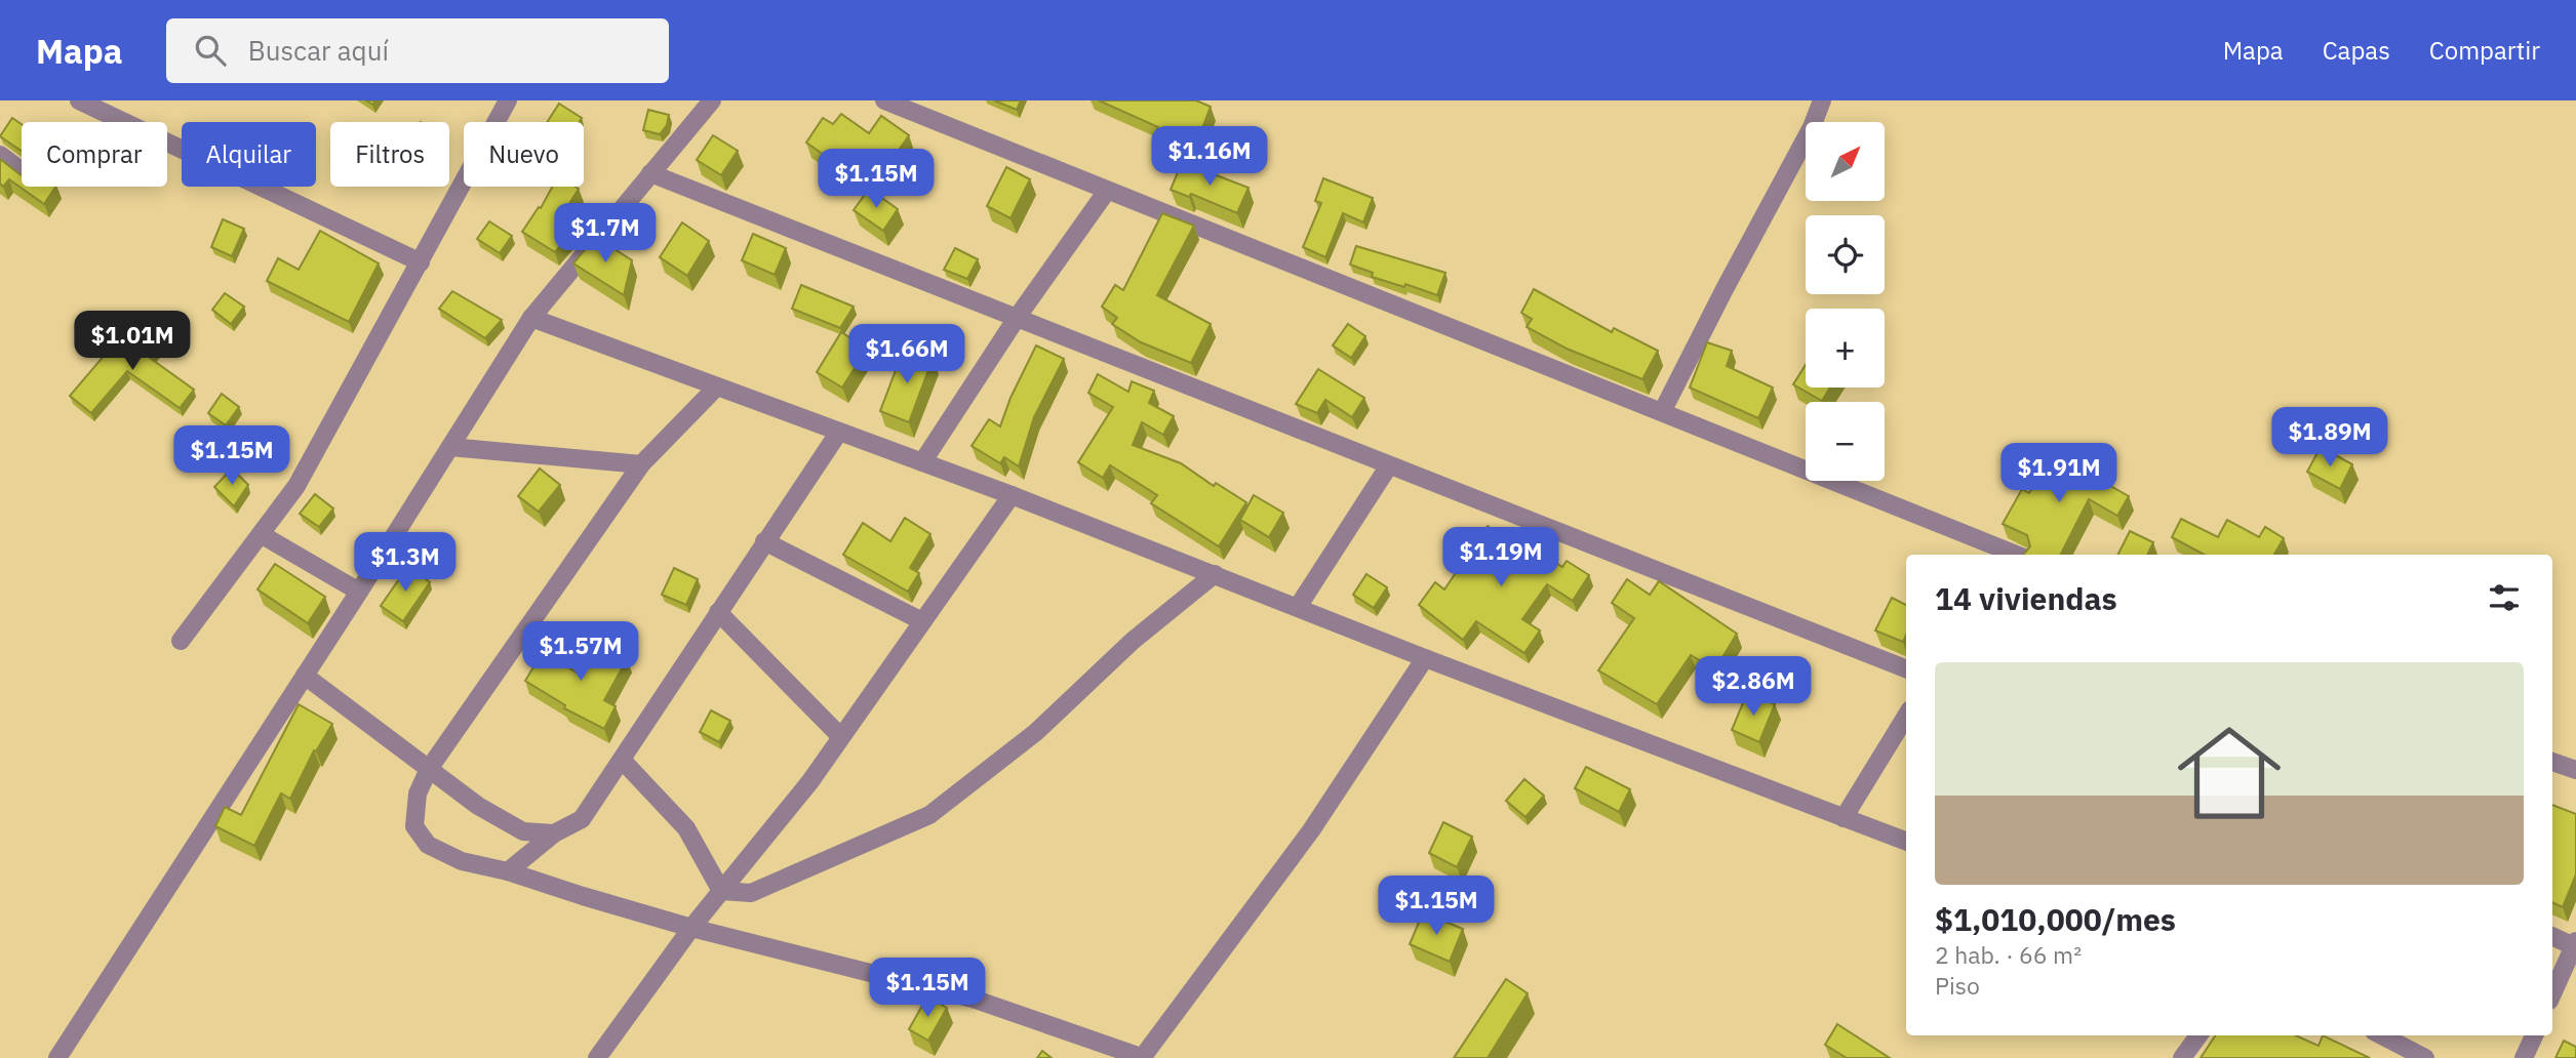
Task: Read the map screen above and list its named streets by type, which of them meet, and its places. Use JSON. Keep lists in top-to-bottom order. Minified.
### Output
{"north":"top right","page":{"header":"Mapa","search":"Buscar aquí","nav":["Mapa","Capas","Compartir"],"map_buttons":["+","−"],"chip":["Comprar","Alquilar","Filtros","Nuevo"],"price":["$1.16M","$1.15M","$1.7M","$1.01M","$1.66M","$1.89M","$1.15M","$1.91M","$1.19M","$1.3M","$1.57M","$2.86M","$1.15M","$1.15M"],"heading":"14 viviendas","list":[{"name":"$1,010,000/mes","note":"2 hab. · 66 m² · Piso"}]}}
